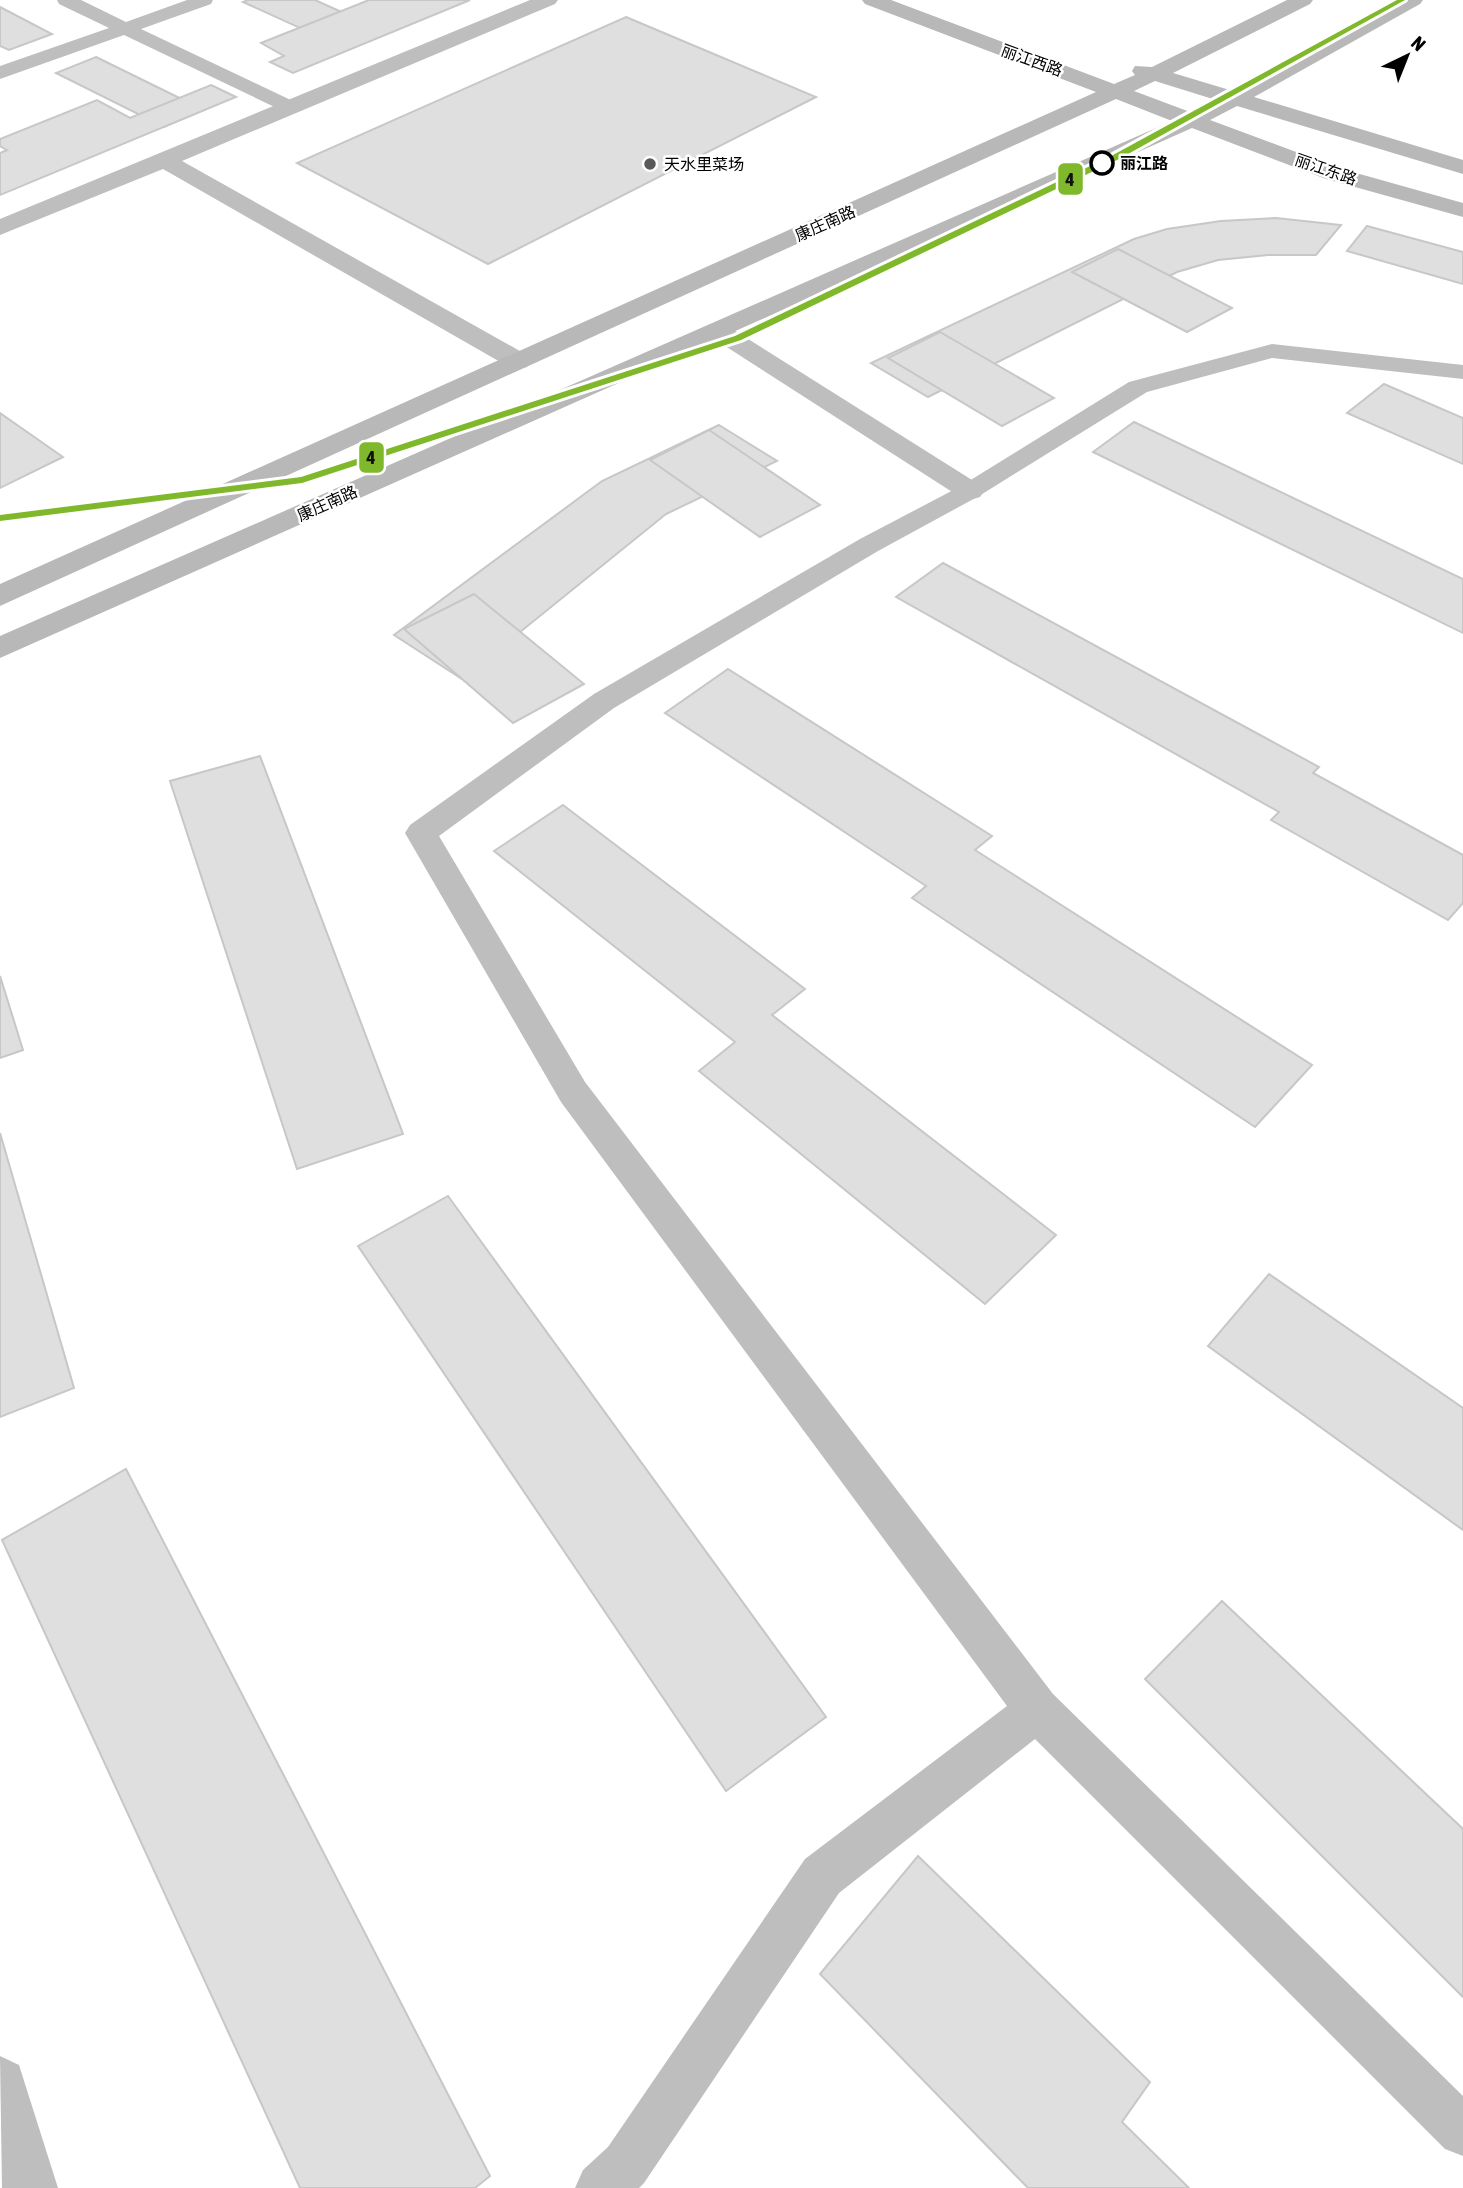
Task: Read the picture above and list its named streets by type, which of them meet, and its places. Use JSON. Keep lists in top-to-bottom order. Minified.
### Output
{"streets":{"main road":["丽江西路","丽江东路","康庄南路"]},"crossings":[["丽江西路","丽江东路"],["丽江西路","康庄南路"],["丽江东路","康庄南路"]],"places":["丽江路","天水里菜场"],"lines":["transit line 4"],"north":"top right"}
